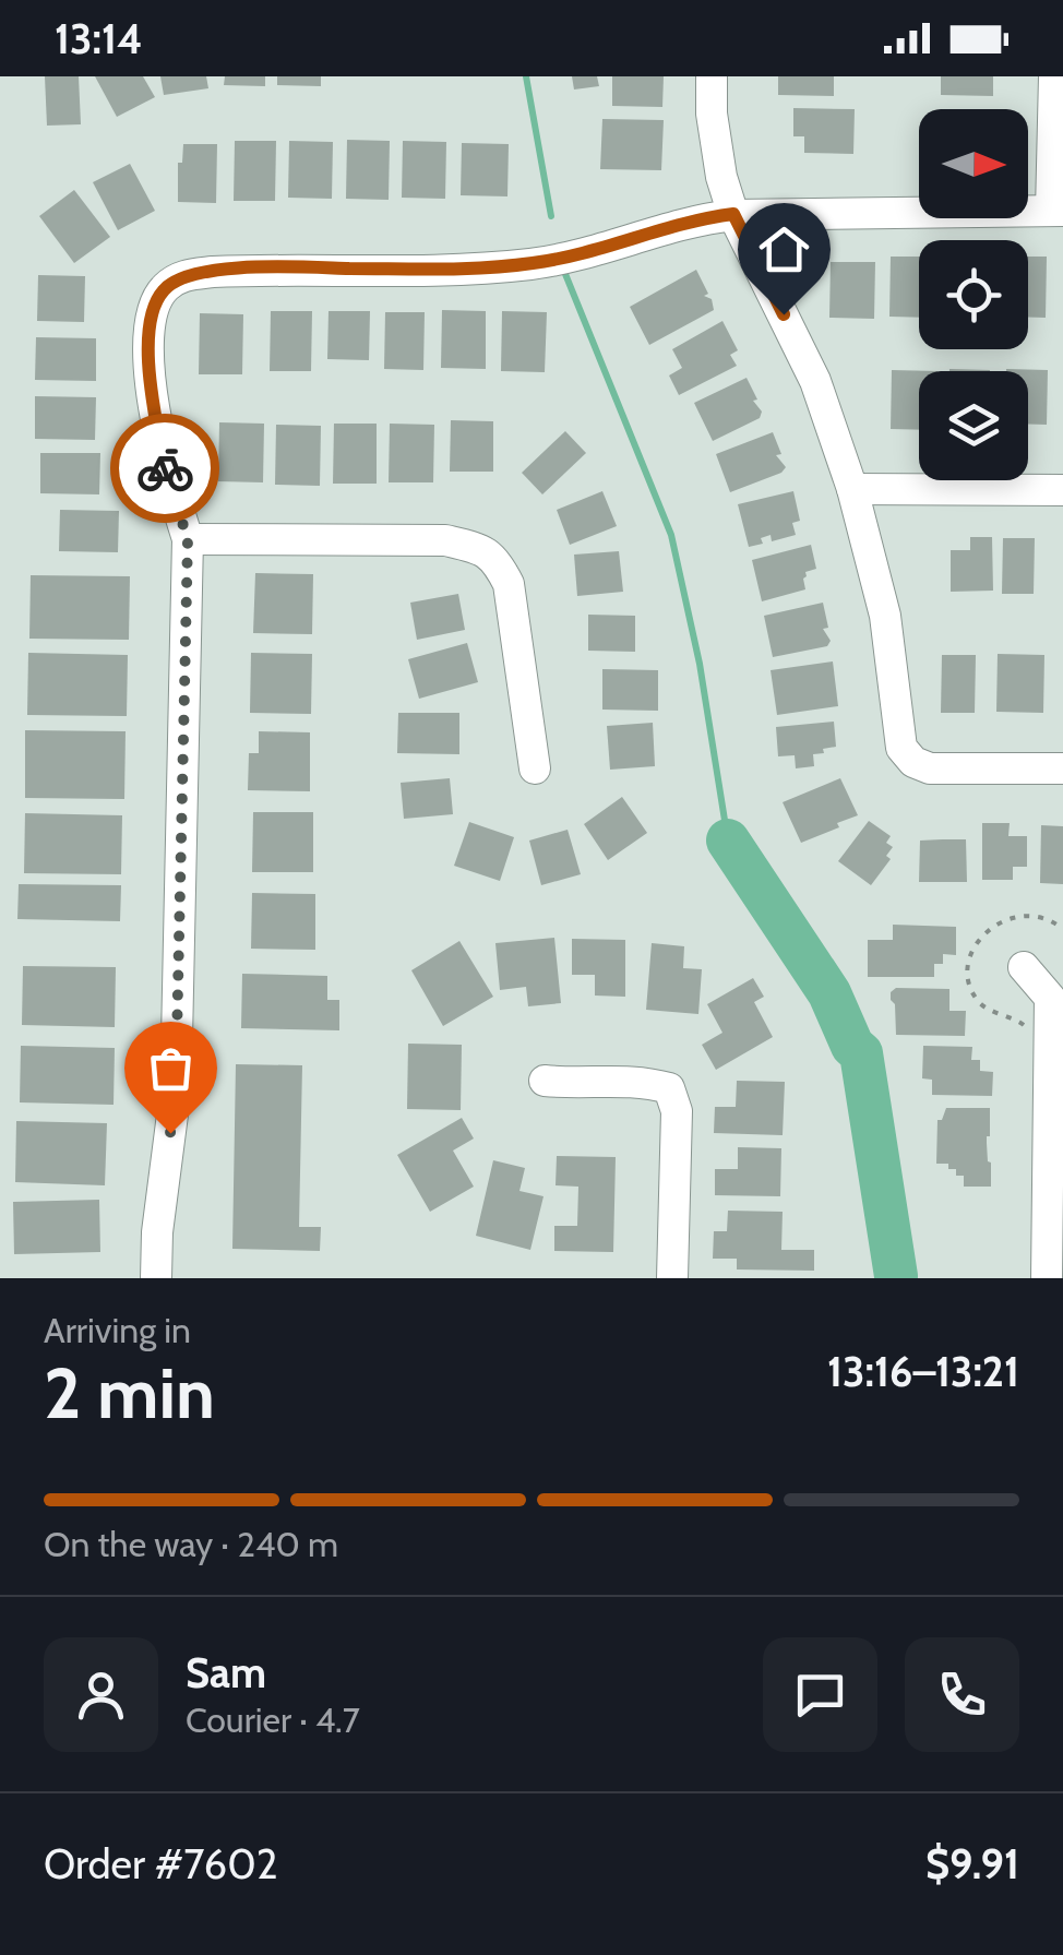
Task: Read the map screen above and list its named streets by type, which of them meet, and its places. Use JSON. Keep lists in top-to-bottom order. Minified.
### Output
{"north":"right","page":{"status":"13:14","heading":["2 min","Arriving in","13:16–13:21"],"panel":["Sam","Courier · 4.7","Order #7602","$9.91"],"bar":"On the way · 240 m"}}
